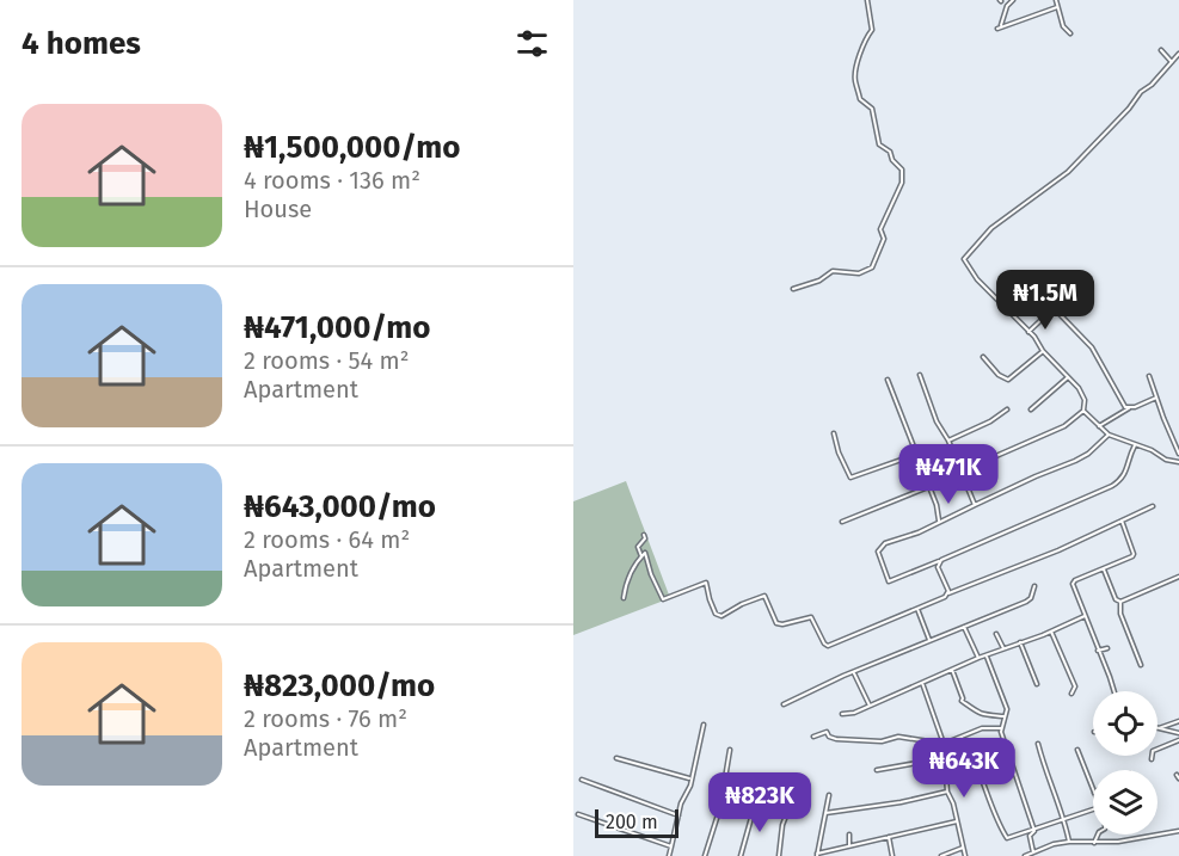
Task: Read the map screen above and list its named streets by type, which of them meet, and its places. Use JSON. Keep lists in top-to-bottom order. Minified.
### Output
{"scale_bar":"200 m","page":{"heading":"4 homes","list":[{"name":"₦1,500,000/mo","note":"4 rooms · 136 m² · House"},{"name":"₦471,000/mo","note":"2 rooms · 54 m² · Apartment"},{"name":"₦643,000/mo","note":"2 rooms · 64 m² · Apartment"},{"name":"₦823,000/mo","note":"2 rooms · 76 m² · Apartment"}],"price":["₦1.5M","₦471K","₦643K","₦823K"],"scale":"200 m"}}
